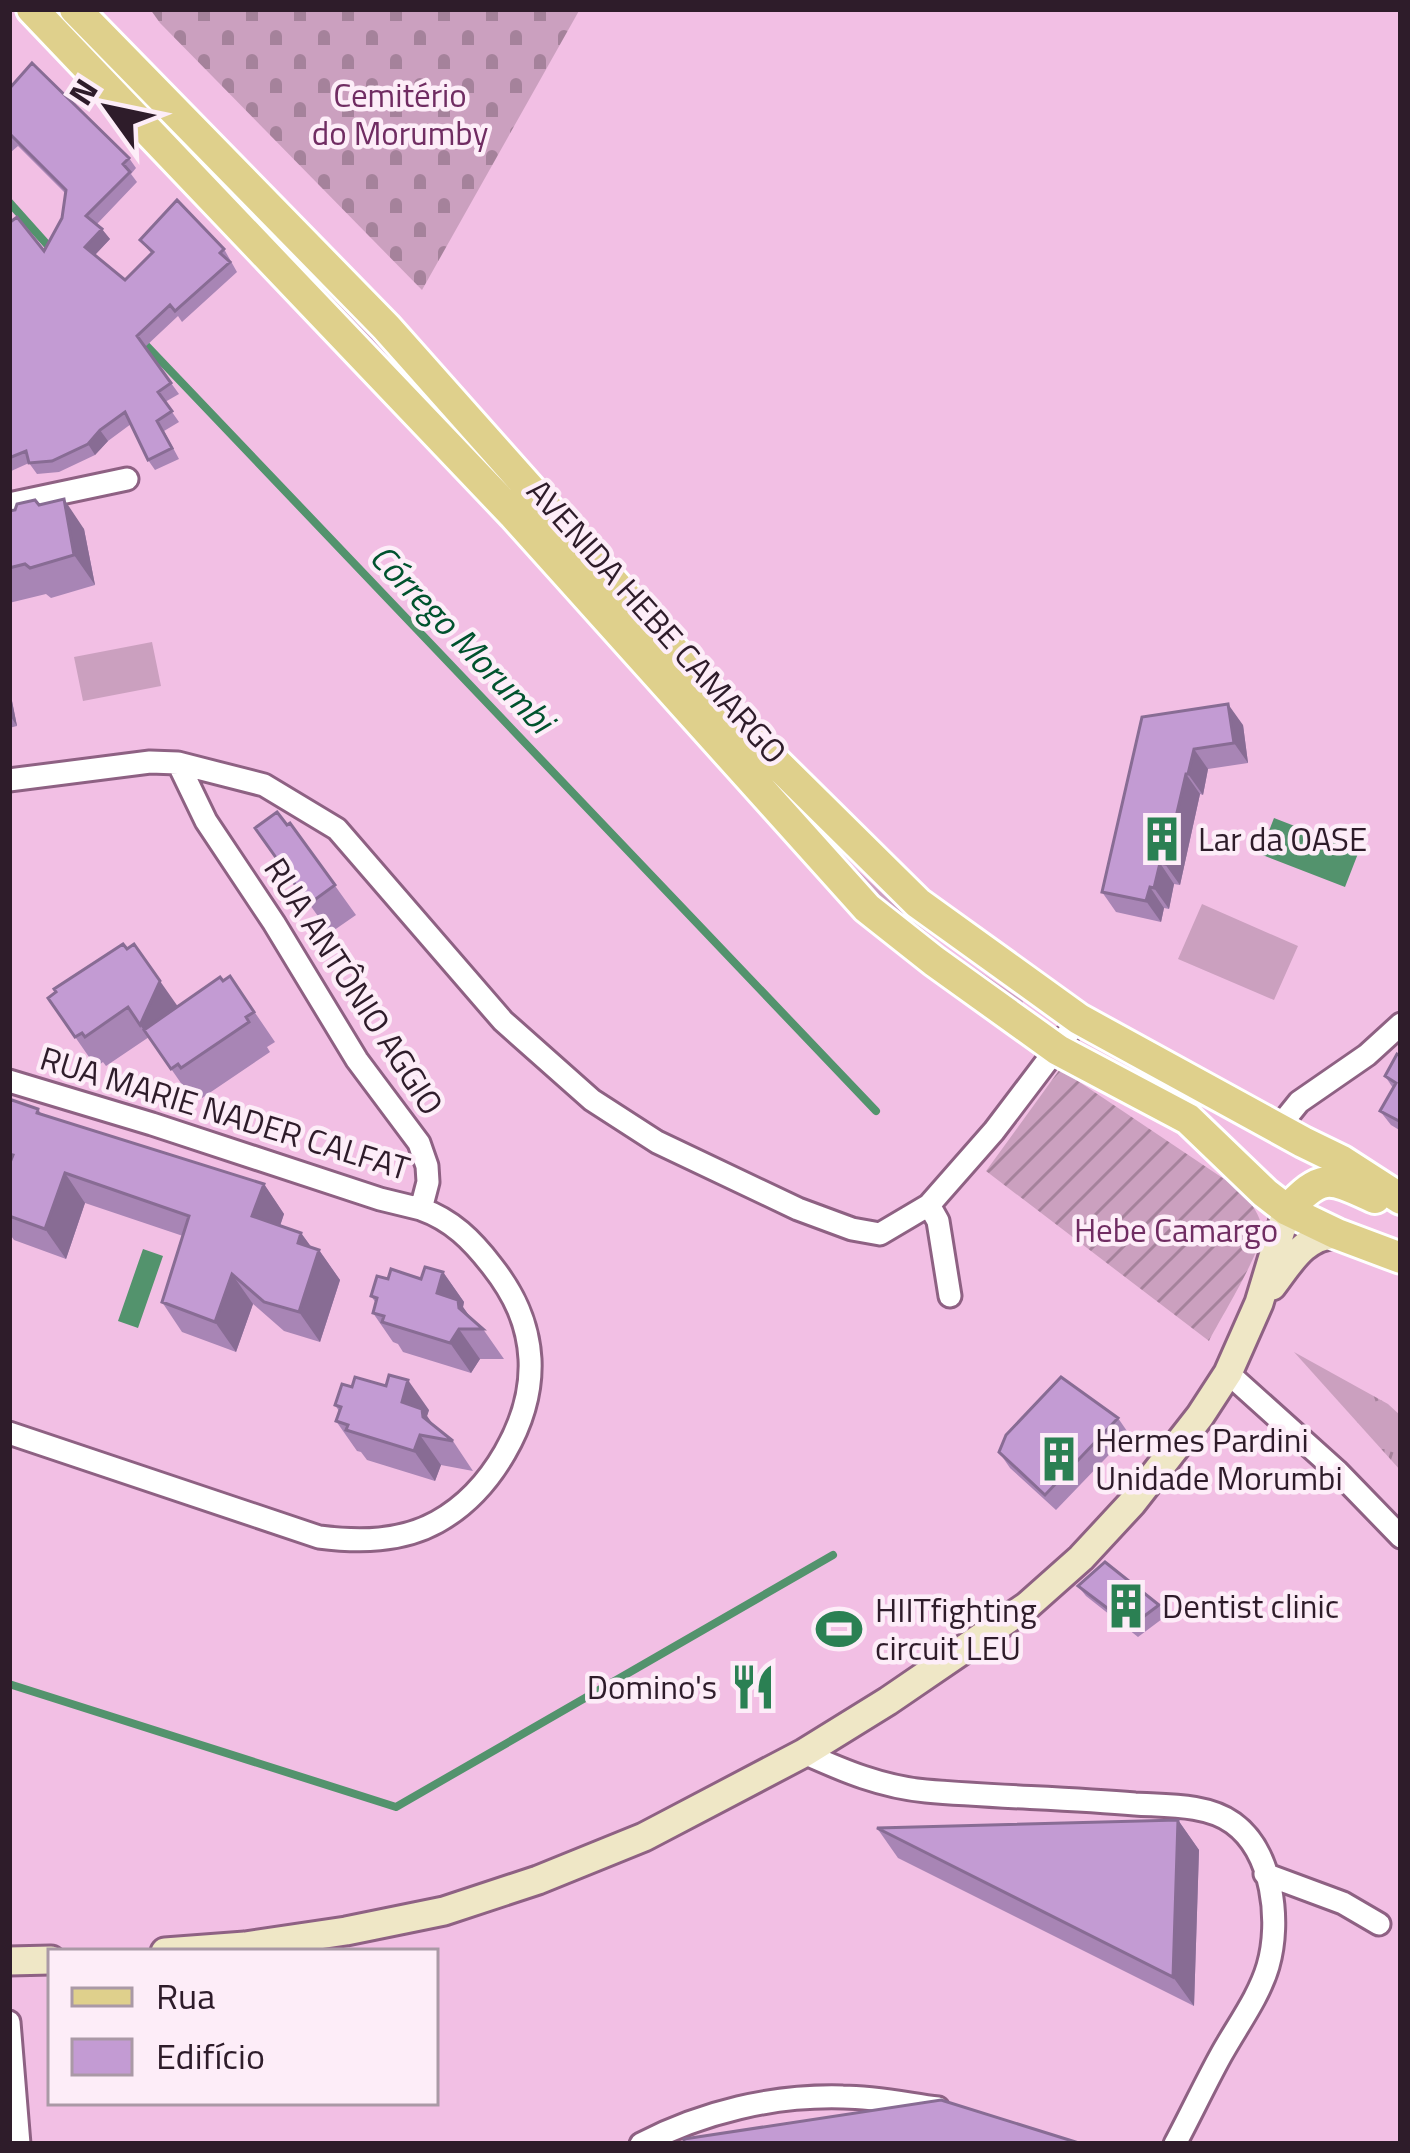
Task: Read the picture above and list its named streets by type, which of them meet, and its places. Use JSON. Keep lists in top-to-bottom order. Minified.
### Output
{"streets":{"main road":["AVENIDA HEBE CAMARGO"],"street":["RUA ANTÔNIO AGGIO","RUA MARIE NADER CALFAT"]},"crossings":[["RUA ANTÔNIO AGGIO","RUA MARIE NADER CALFAT"]],"water":["Córrego Morumbi"],"parks":["Cemitério do Morumby","Hebe Camargo"],"places":{"building":["Lar da OASE","Hermes Pardini Unidade Morumbi","Dentist clinic"],"sports":["HIITfighting circuit LEU"],"restaurant":["Domino's"]},"legend":["Rua","Edifício"],"north":"top left"}
